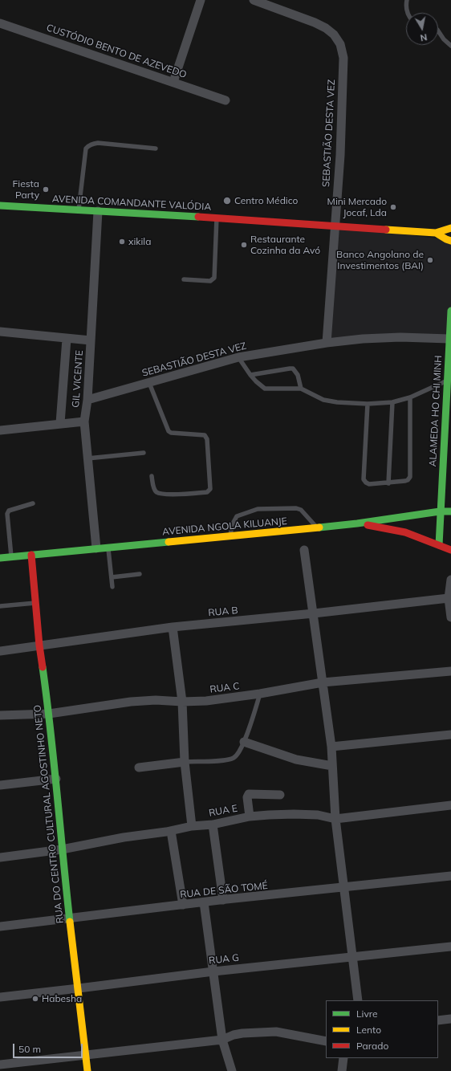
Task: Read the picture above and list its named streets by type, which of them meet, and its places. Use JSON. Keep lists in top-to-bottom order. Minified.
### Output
{"streets":{"street":["CUSTÓDIO BENTO DE AZEVEDO","SEBASTIÃO DESTA VEZ","AVENIDA COMANDANTE VALÓDIA","GIL VICENTE","ALAMEDA HO CHI MINH","AVENIDA NGOLA KILUANJE","RUA B","RUA C","RUA E","RUA DO CENTRO CULTURAL AGOSTINHO NETO","RUA DE SÃO TOMÉ","RUA G"]},"crossings":[["SEBASTIÃO DESTA VEZ","AVENIDA COMANDANTE VALÓDIA"],["SEBASTIÃO DESTA VEZ","GIL VICENTE"],["SEBASTIÃO DESTA VEZ","ALAMEDA HO CHI MINH"],["AVENIDA COMANDANTE VALÓDIA","GIL VICENTE"],["GIL VICENTE","AVENIDA NGOLA KILUANJE"],["ALAMEDA HO CHI MINH","AVENIDA NGOLA KILUANJE"],["AVENIDA NGOLA KILUANJE","RUA DO CENTRO CULTURAL AGOSTINHO NETO"],["RUA B","RUA DO CENTRO CULTURAL AGOSTINHO NETO"],["RUA C","RUA DO CENTRO CULTURAL AGOSTINHO NETO"],["RUA E","RUA DO CENTRO CULTURAL AGOSTINHO NETO"],["RUA DO CENTRO CULTURAL AGOSTINHO NETO","RUA DE SÃO TOMÉ"],["RUA DO CENTRO CULTURAL AGOSTINHO NETO","RUA G"]],"places":["Fiesta Party","Centro Médico","Mini Mercado Jocaf, Lda","xikila","Restaurante Cozinha da Avó","Banco Angolano de Investimentos (BAI)","Habesha"],"legend":["Livre","Lento","Parado"],"scale_bar":"50 m","north":"bottom"}
